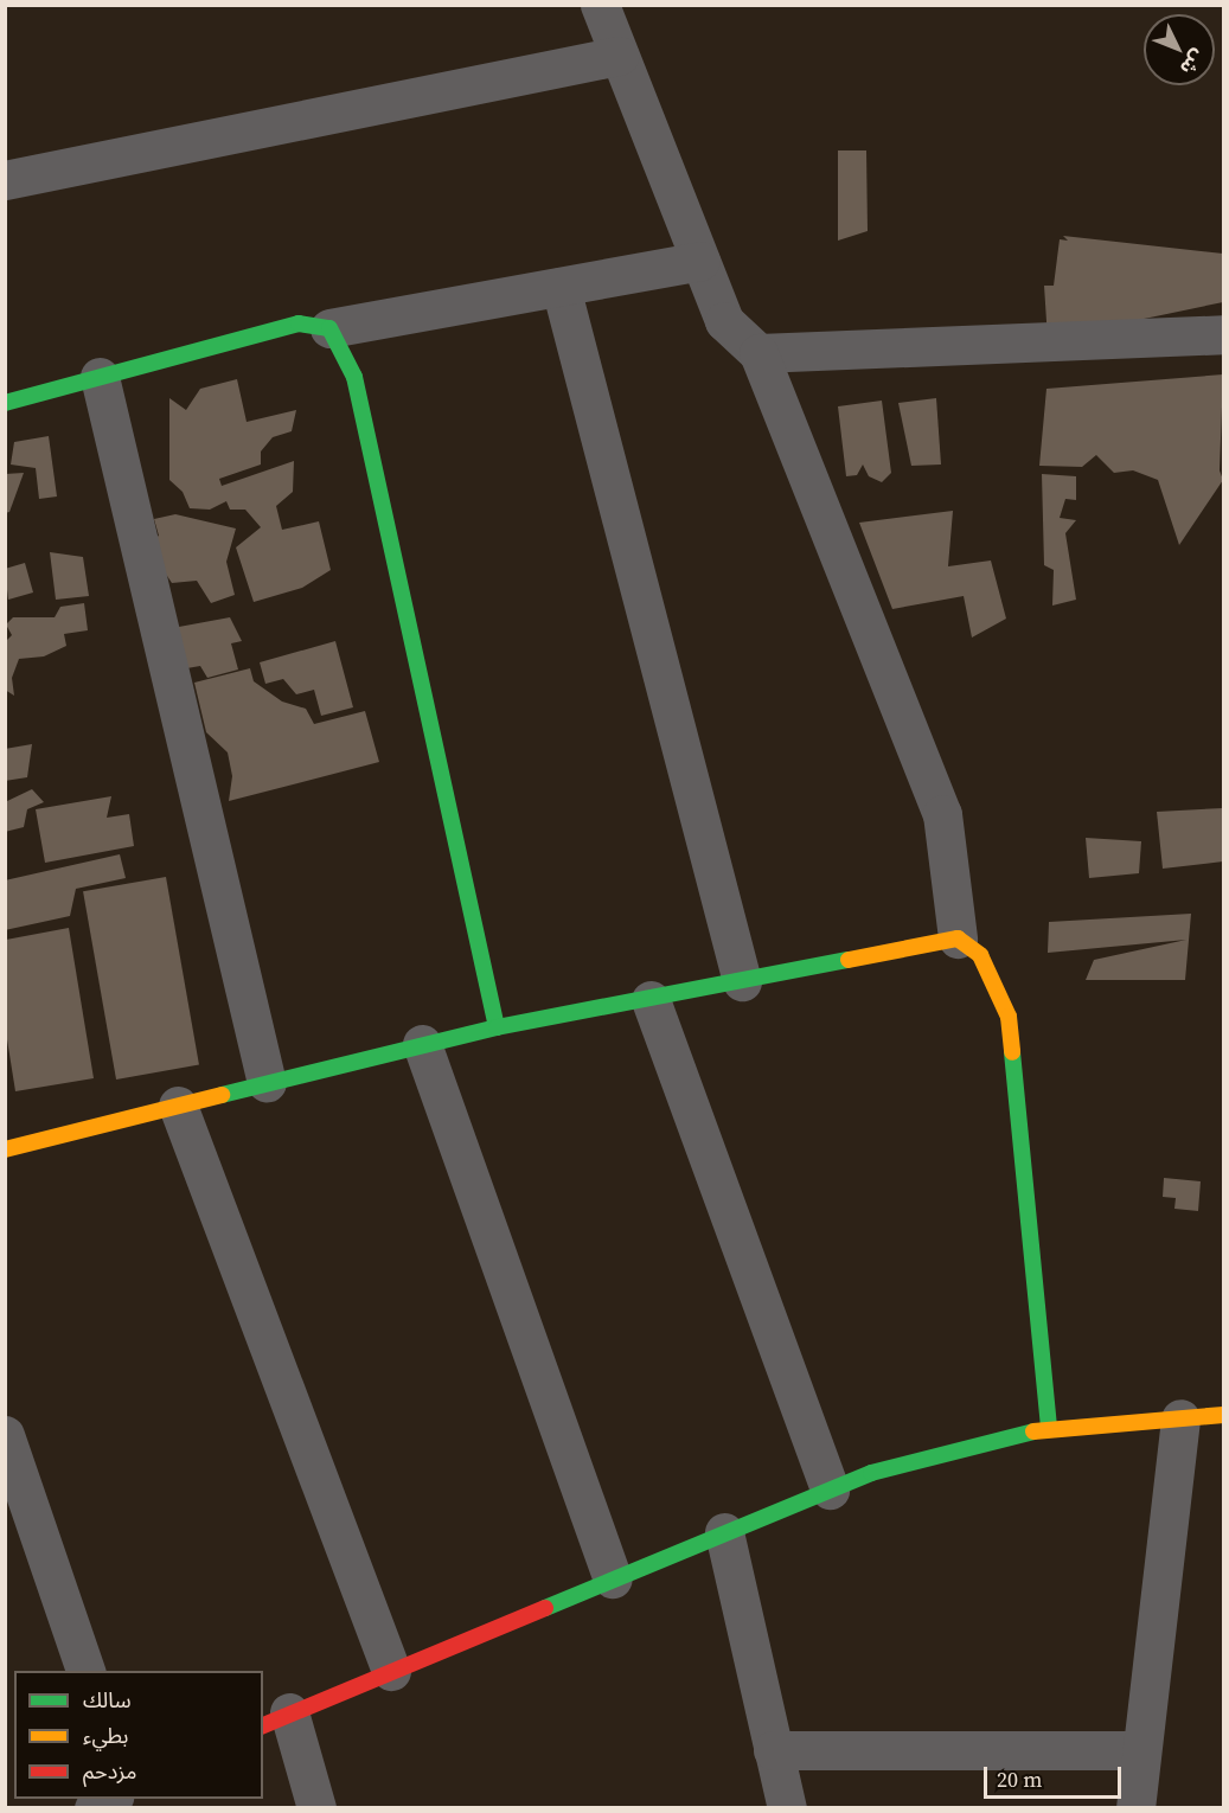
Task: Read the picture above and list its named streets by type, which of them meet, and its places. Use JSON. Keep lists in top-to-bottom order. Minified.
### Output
{"legend":["سالك","بطيء","مزدحم"],"scale_bar":"20 m","north":"bottom right"}
